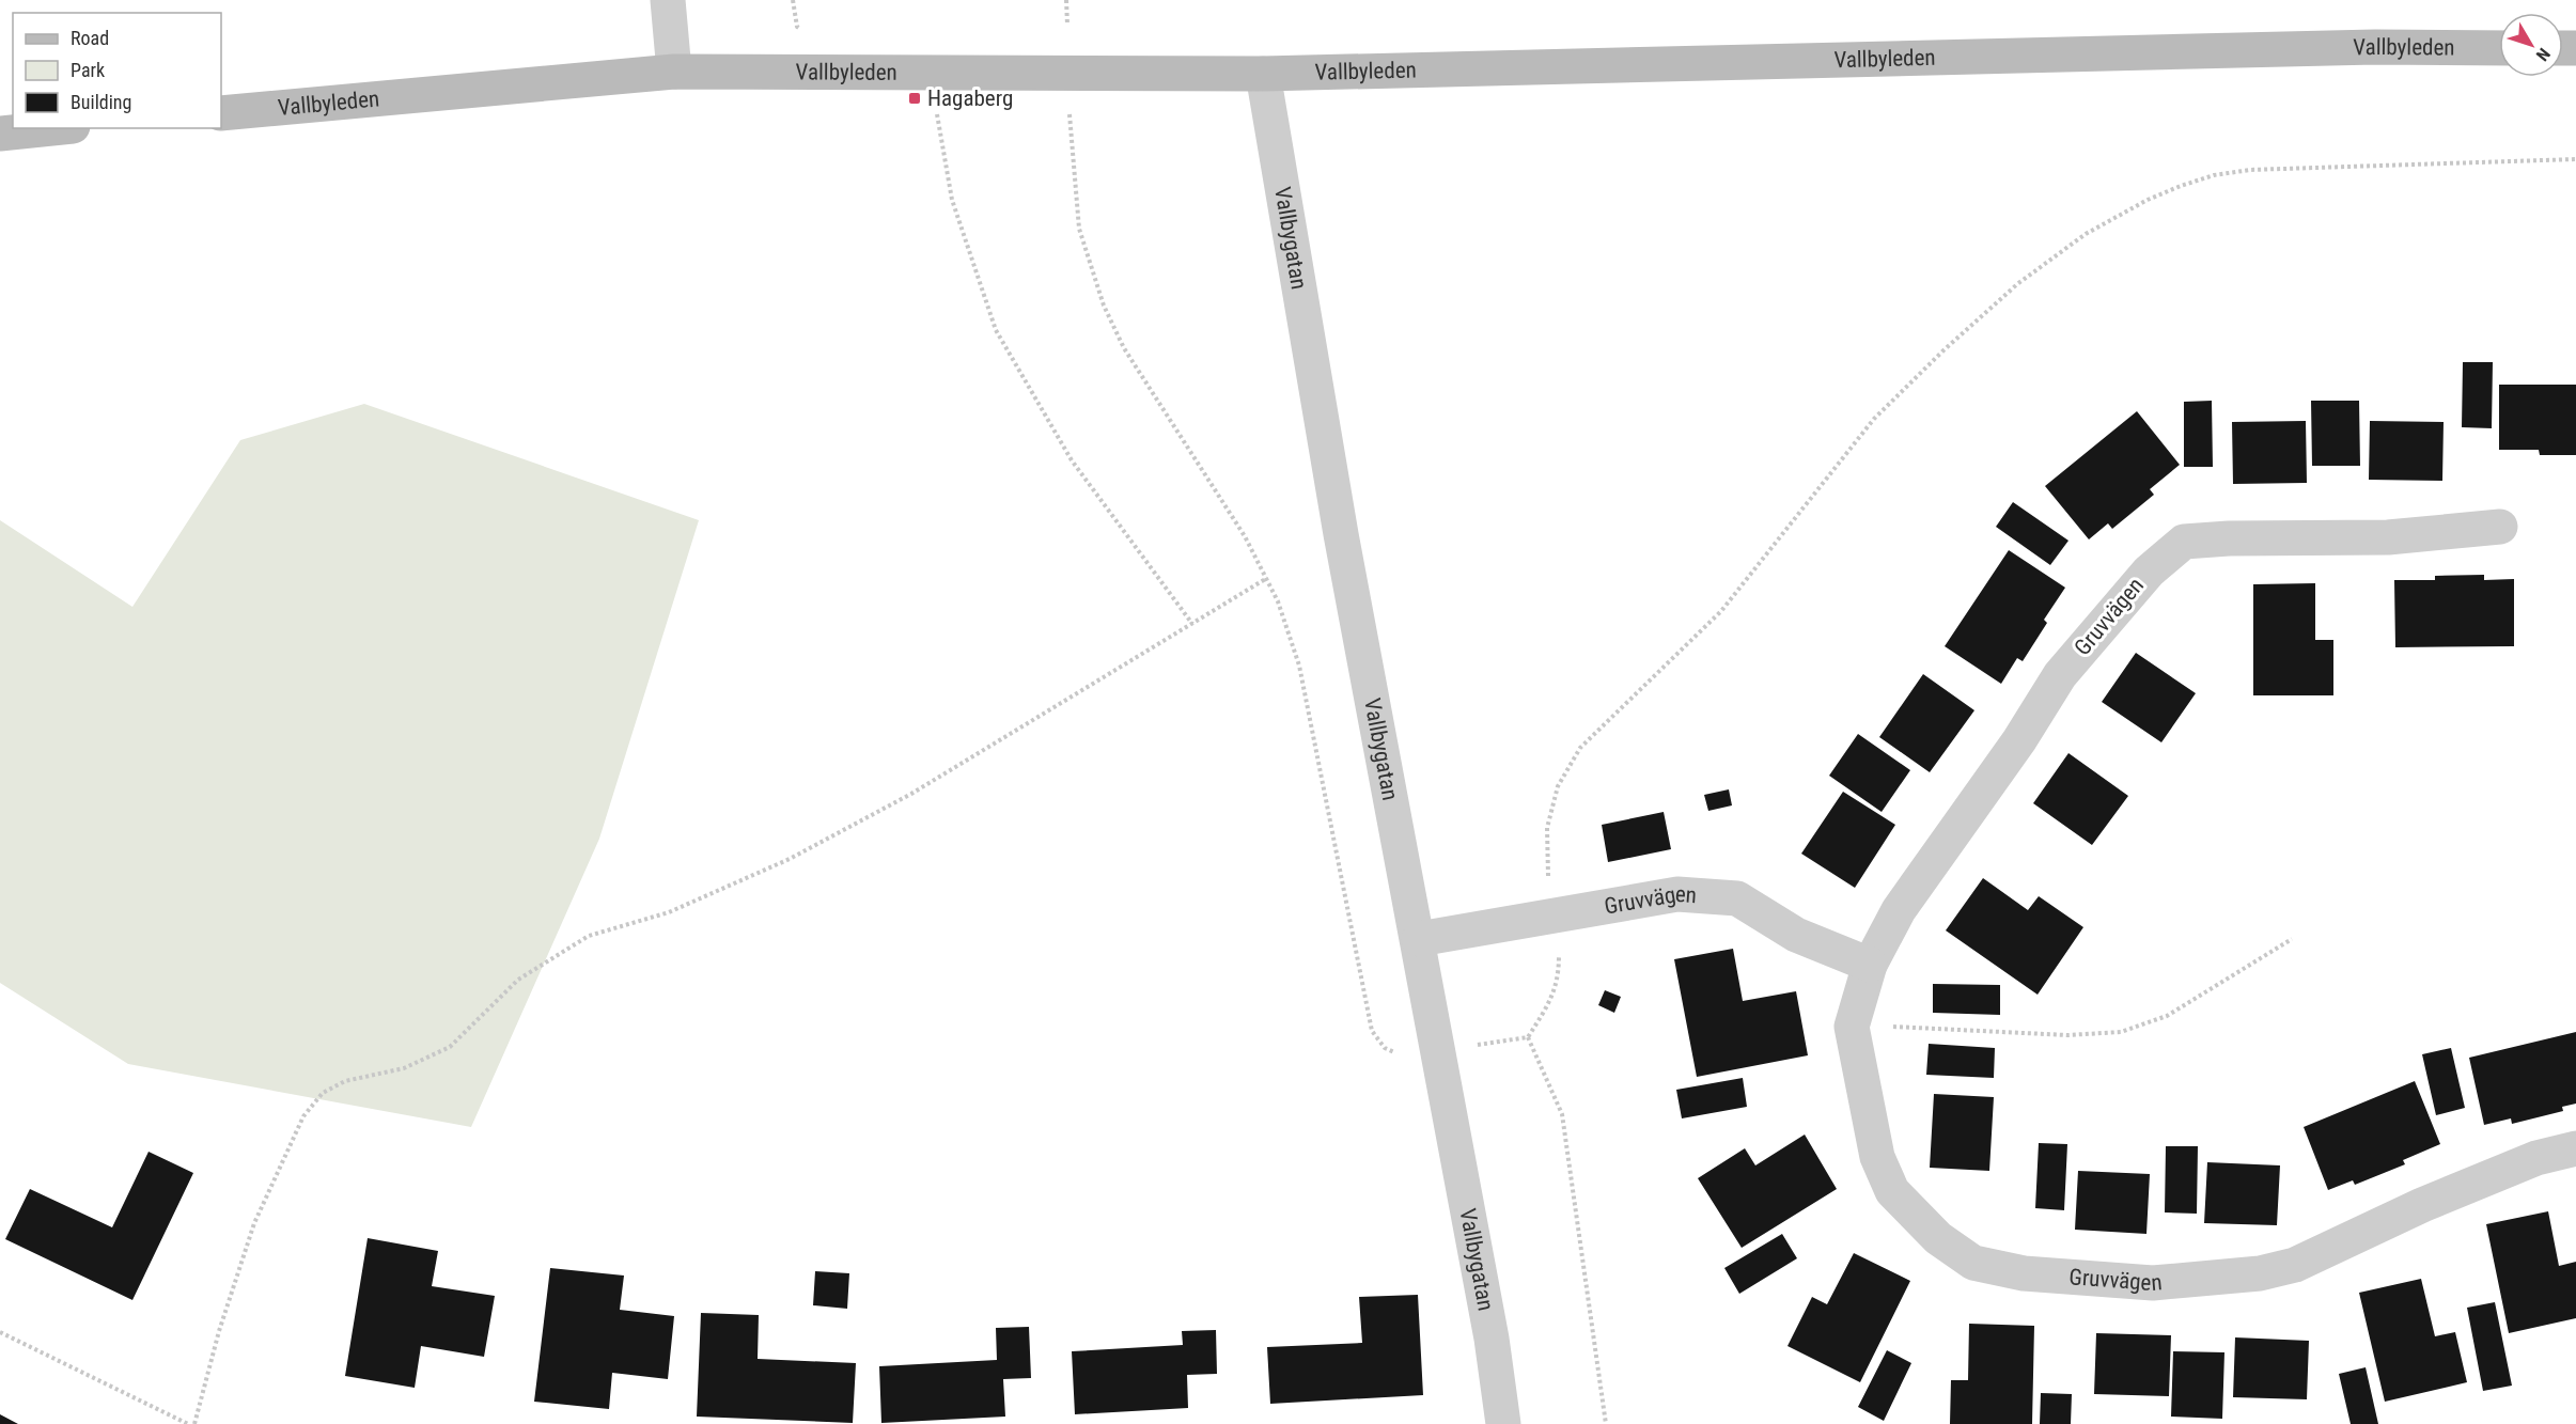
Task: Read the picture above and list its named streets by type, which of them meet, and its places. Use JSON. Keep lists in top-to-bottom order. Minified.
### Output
{"streets":{"main road":["Vallbyleden"],"street":["Vallbygatan","Gruvvägen"]},"crossings":[["Vallbyleden","Vallbygatan"],["Vallbygatan","Gruvvägen"]],"places":{"transit":["Hagaberg"]},"legend":["Road","Park","Building"],"north":"bottom right"}
